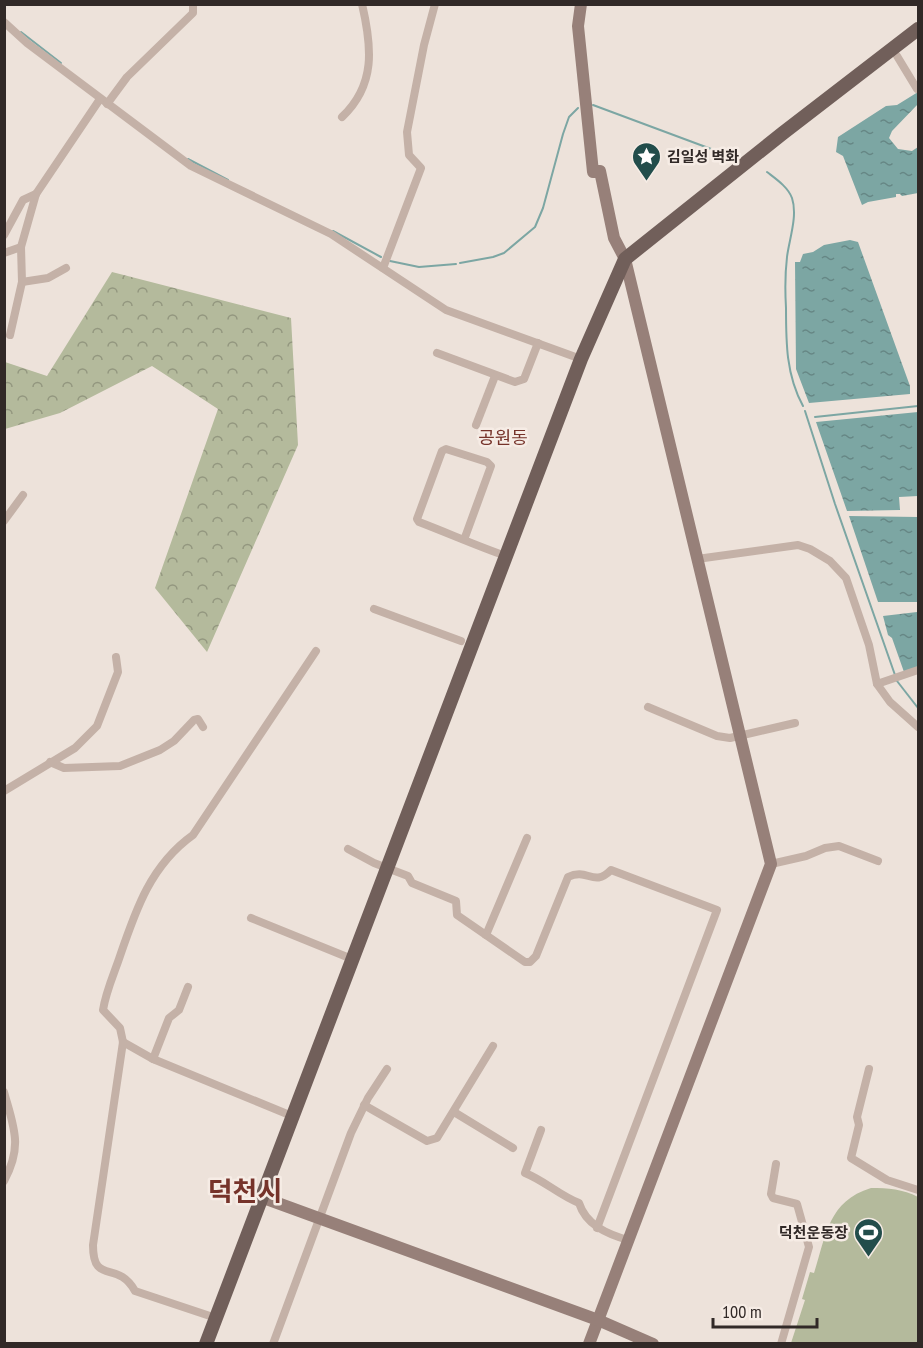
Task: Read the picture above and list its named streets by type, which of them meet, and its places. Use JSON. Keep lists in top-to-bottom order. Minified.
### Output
{"districts":["공원동","덕천시"],"places":{"place":["김일성 벽화"],"sports":["덕천운동장"]},"scale_bar":"100 m"}
